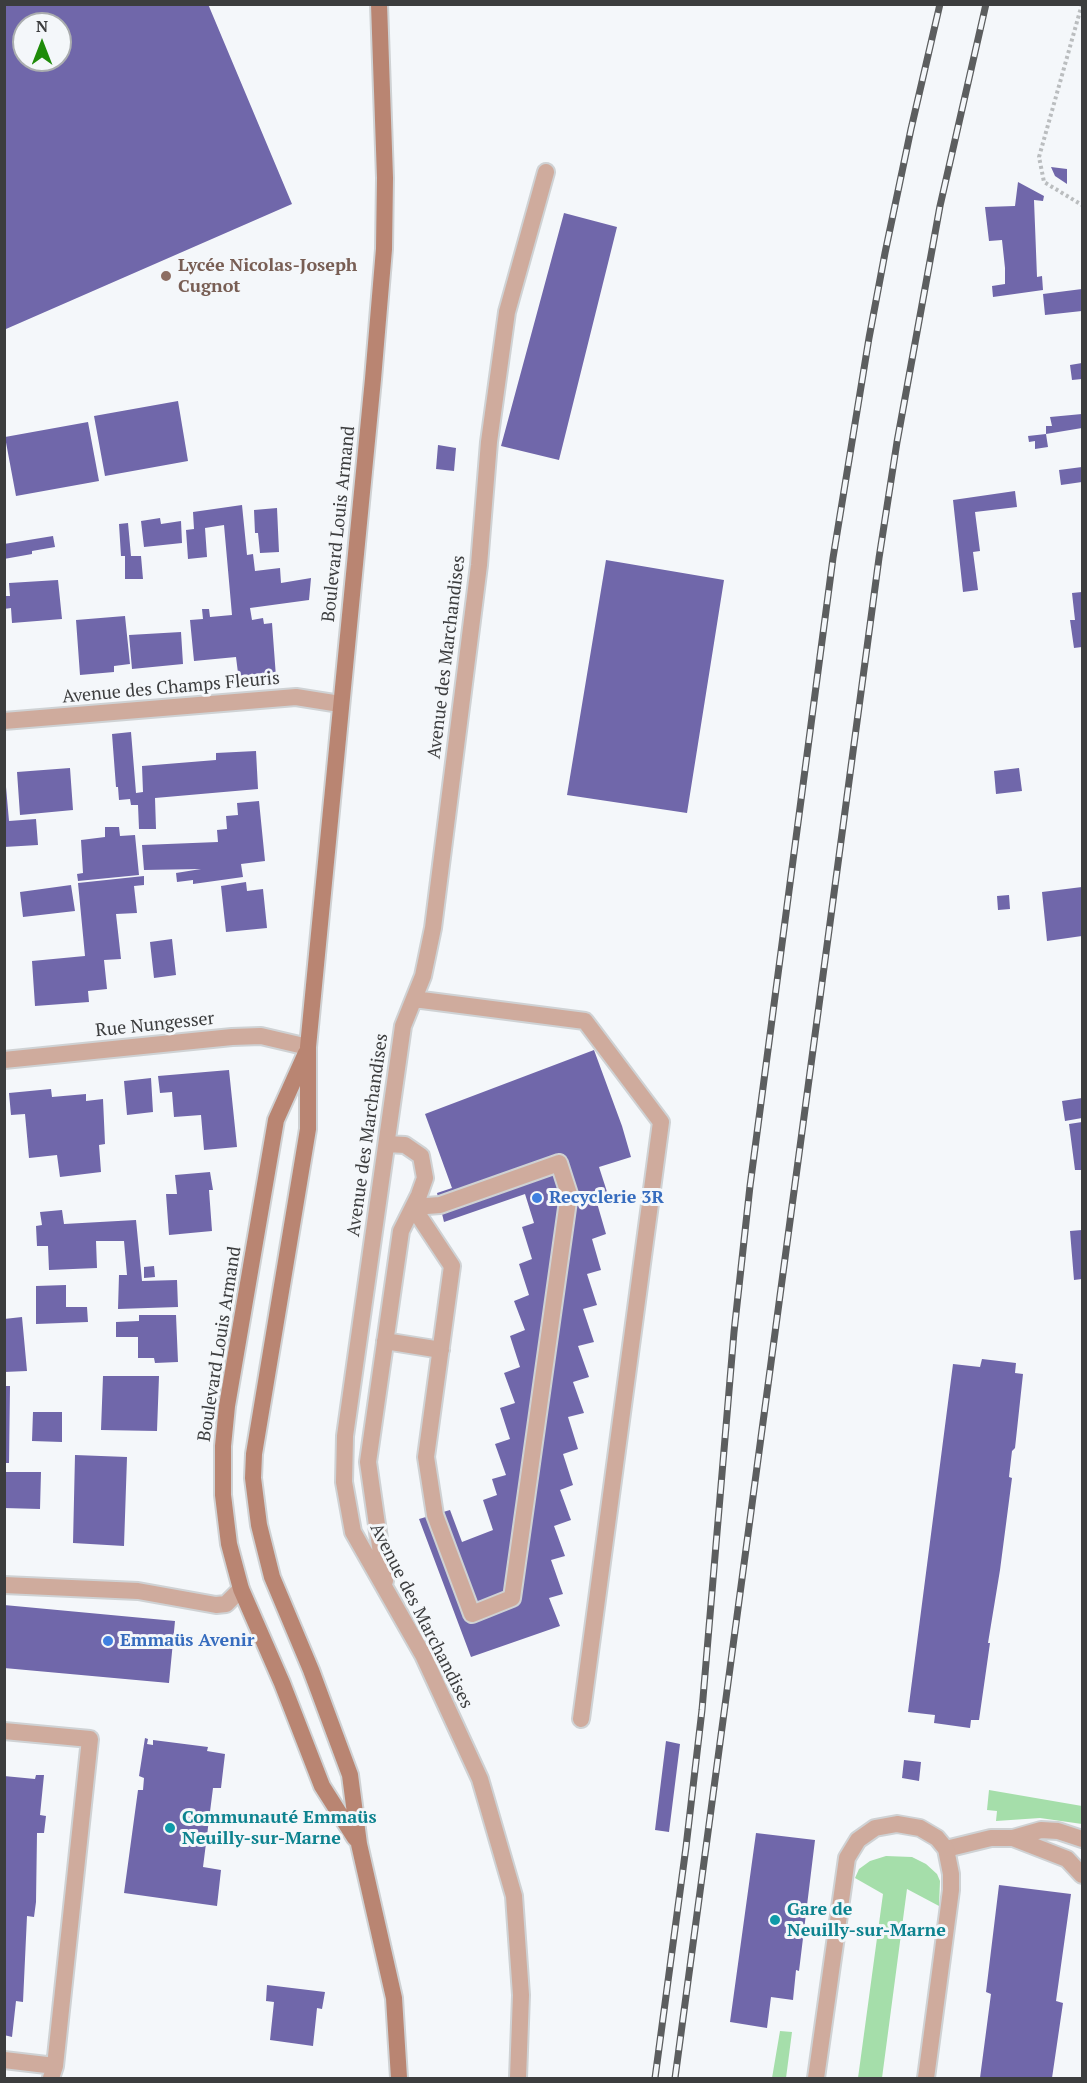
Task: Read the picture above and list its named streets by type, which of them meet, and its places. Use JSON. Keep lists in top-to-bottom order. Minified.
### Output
{"streets":{"main road":["Boulevard Louis Armand"],"street":["Avenue des Marchandises","Avenue des Champs Fleuris","Rue Nungesser"]},"crossings":[["Boulevard Louis Armand","Avenue des Champs Fleuris"],["Boulevard Louis Armand","Rue Nungesser"]],"places":["Lycée Nicolas-Joseph Cugnot","Recyclerie 3R","Emmaüs Avenir","Communauté Emmaüs Neuilly-sur-Marne","Gare de Neuilly-sur-Marne"],"north":"top"}
